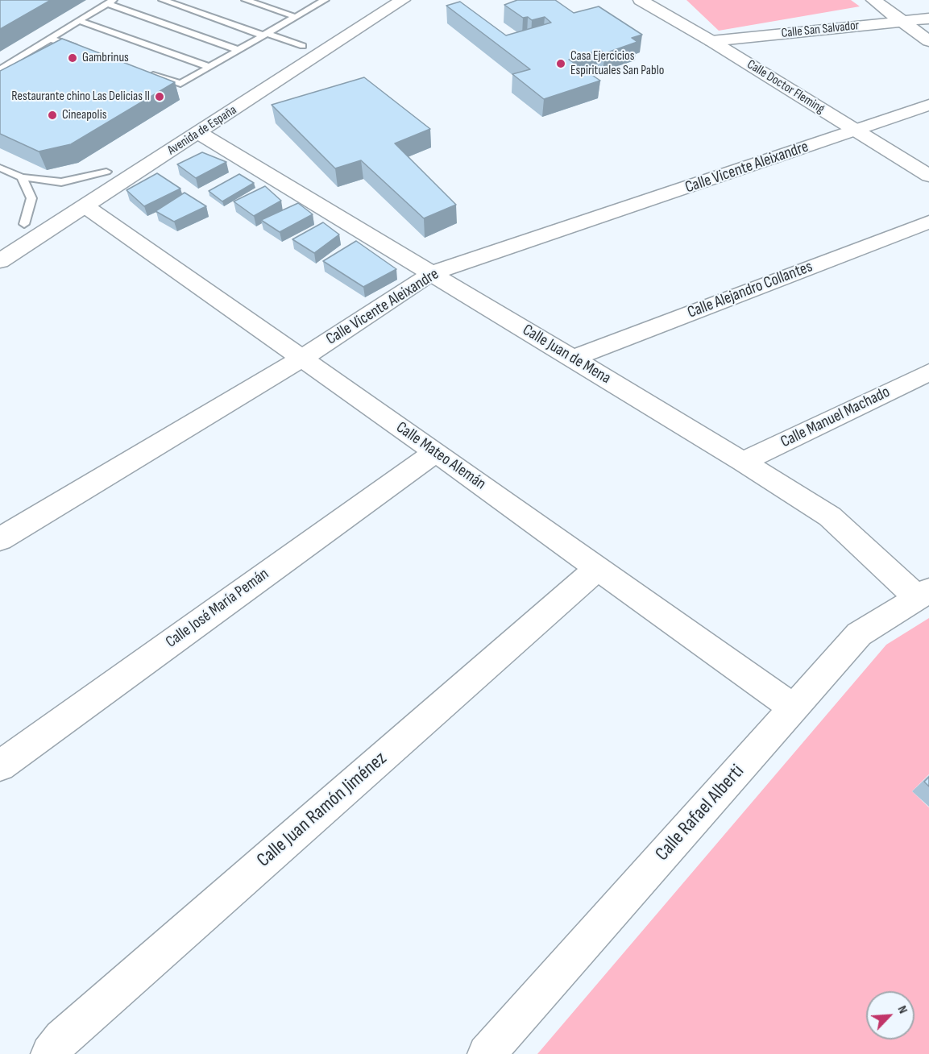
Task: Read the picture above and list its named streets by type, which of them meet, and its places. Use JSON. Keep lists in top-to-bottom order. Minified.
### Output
{"streets":{"street":["Calle San Salvador","Calle Doctor Fleming","Avenida de España","Calle Vicente Aleixandre","Calle Alejandro Collantes","Calle Juan de Mena","Calle Manuel Machado","Calle Mateo Alemán","Calle José María Pemán","Calle Juan Ramón Jiménez","Calle Rafael Alberti"]},"crossings":[["Calle San Salvador","Calle Doctor Fleming"],["Calle Doctor Fleming","Calle Vicente Aleixandre"],["Avenida de España","Calle Juan de Mena"],["Avenida de España","Calle Mateo Alemán"],["Calle Vicente Aleixandre","Calle Juan de Mena"],["Calle Vicente Aleixandre","Calle Mateo Alemán"],["Calle Alejandro Collantes","Calle Juan de Mena"],["Calle Juan de Mena","Calle Manuel Machado"],["Calle Juan de Mena","Calle Rafael Alberti"],["Calle Mateo Alemán","Calle José María Pemán"],["Calle Mateo Alemán","Calle Juan Ramón Jiménez"],["Calle Mateo Alemán","Calle Rafael Alberti"]],"places":["Gambrinus","Casa Ejercicios Espirituales San Pablo","Restaurante chino Las Delicias II","Cineapolis"],"north":"top right"}
